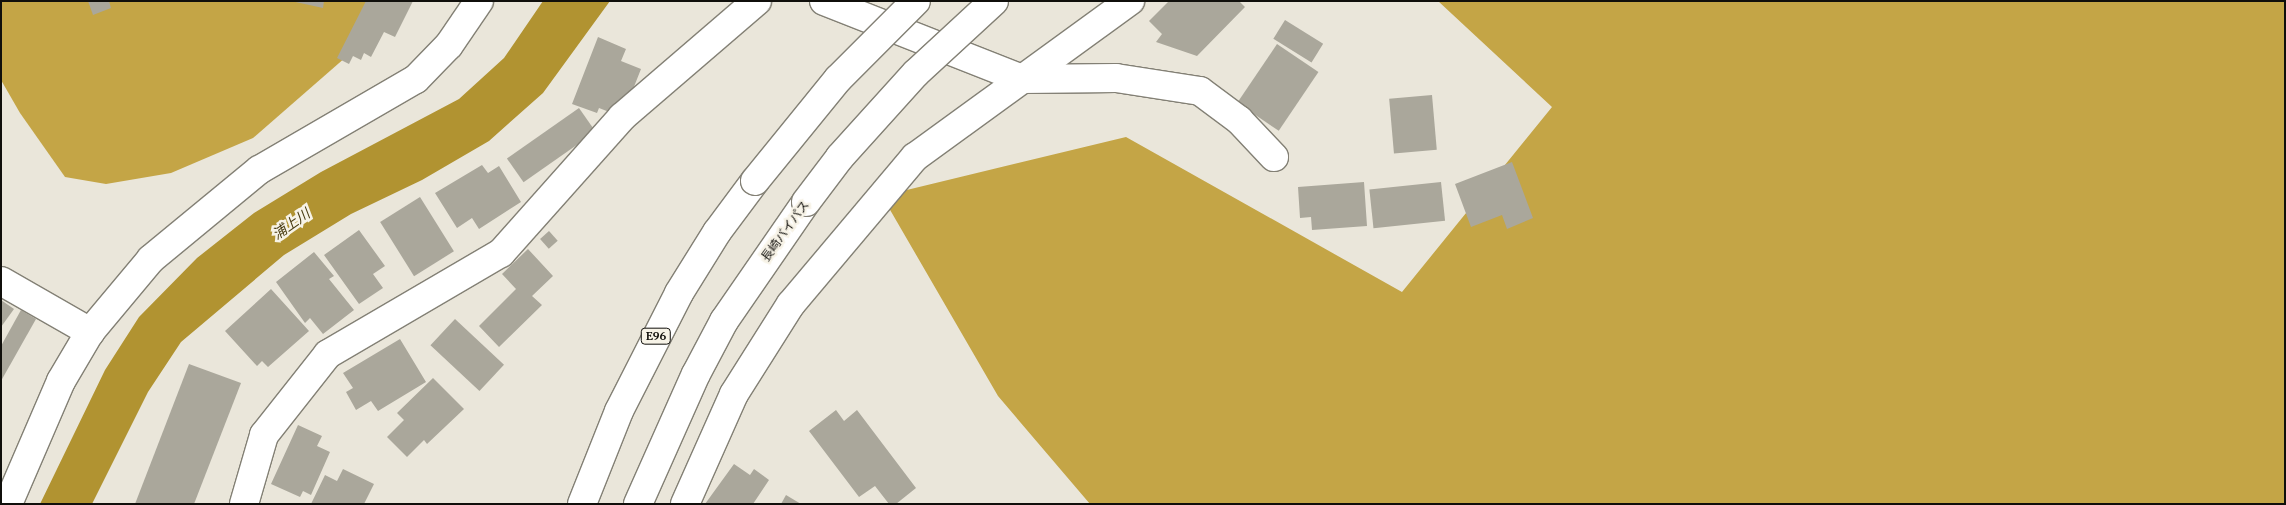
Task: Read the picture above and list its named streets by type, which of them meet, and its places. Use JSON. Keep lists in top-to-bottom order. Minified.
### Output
{"streets":{"main road":["長崎バイパス","E96"]},"water":["浦上川"]}
